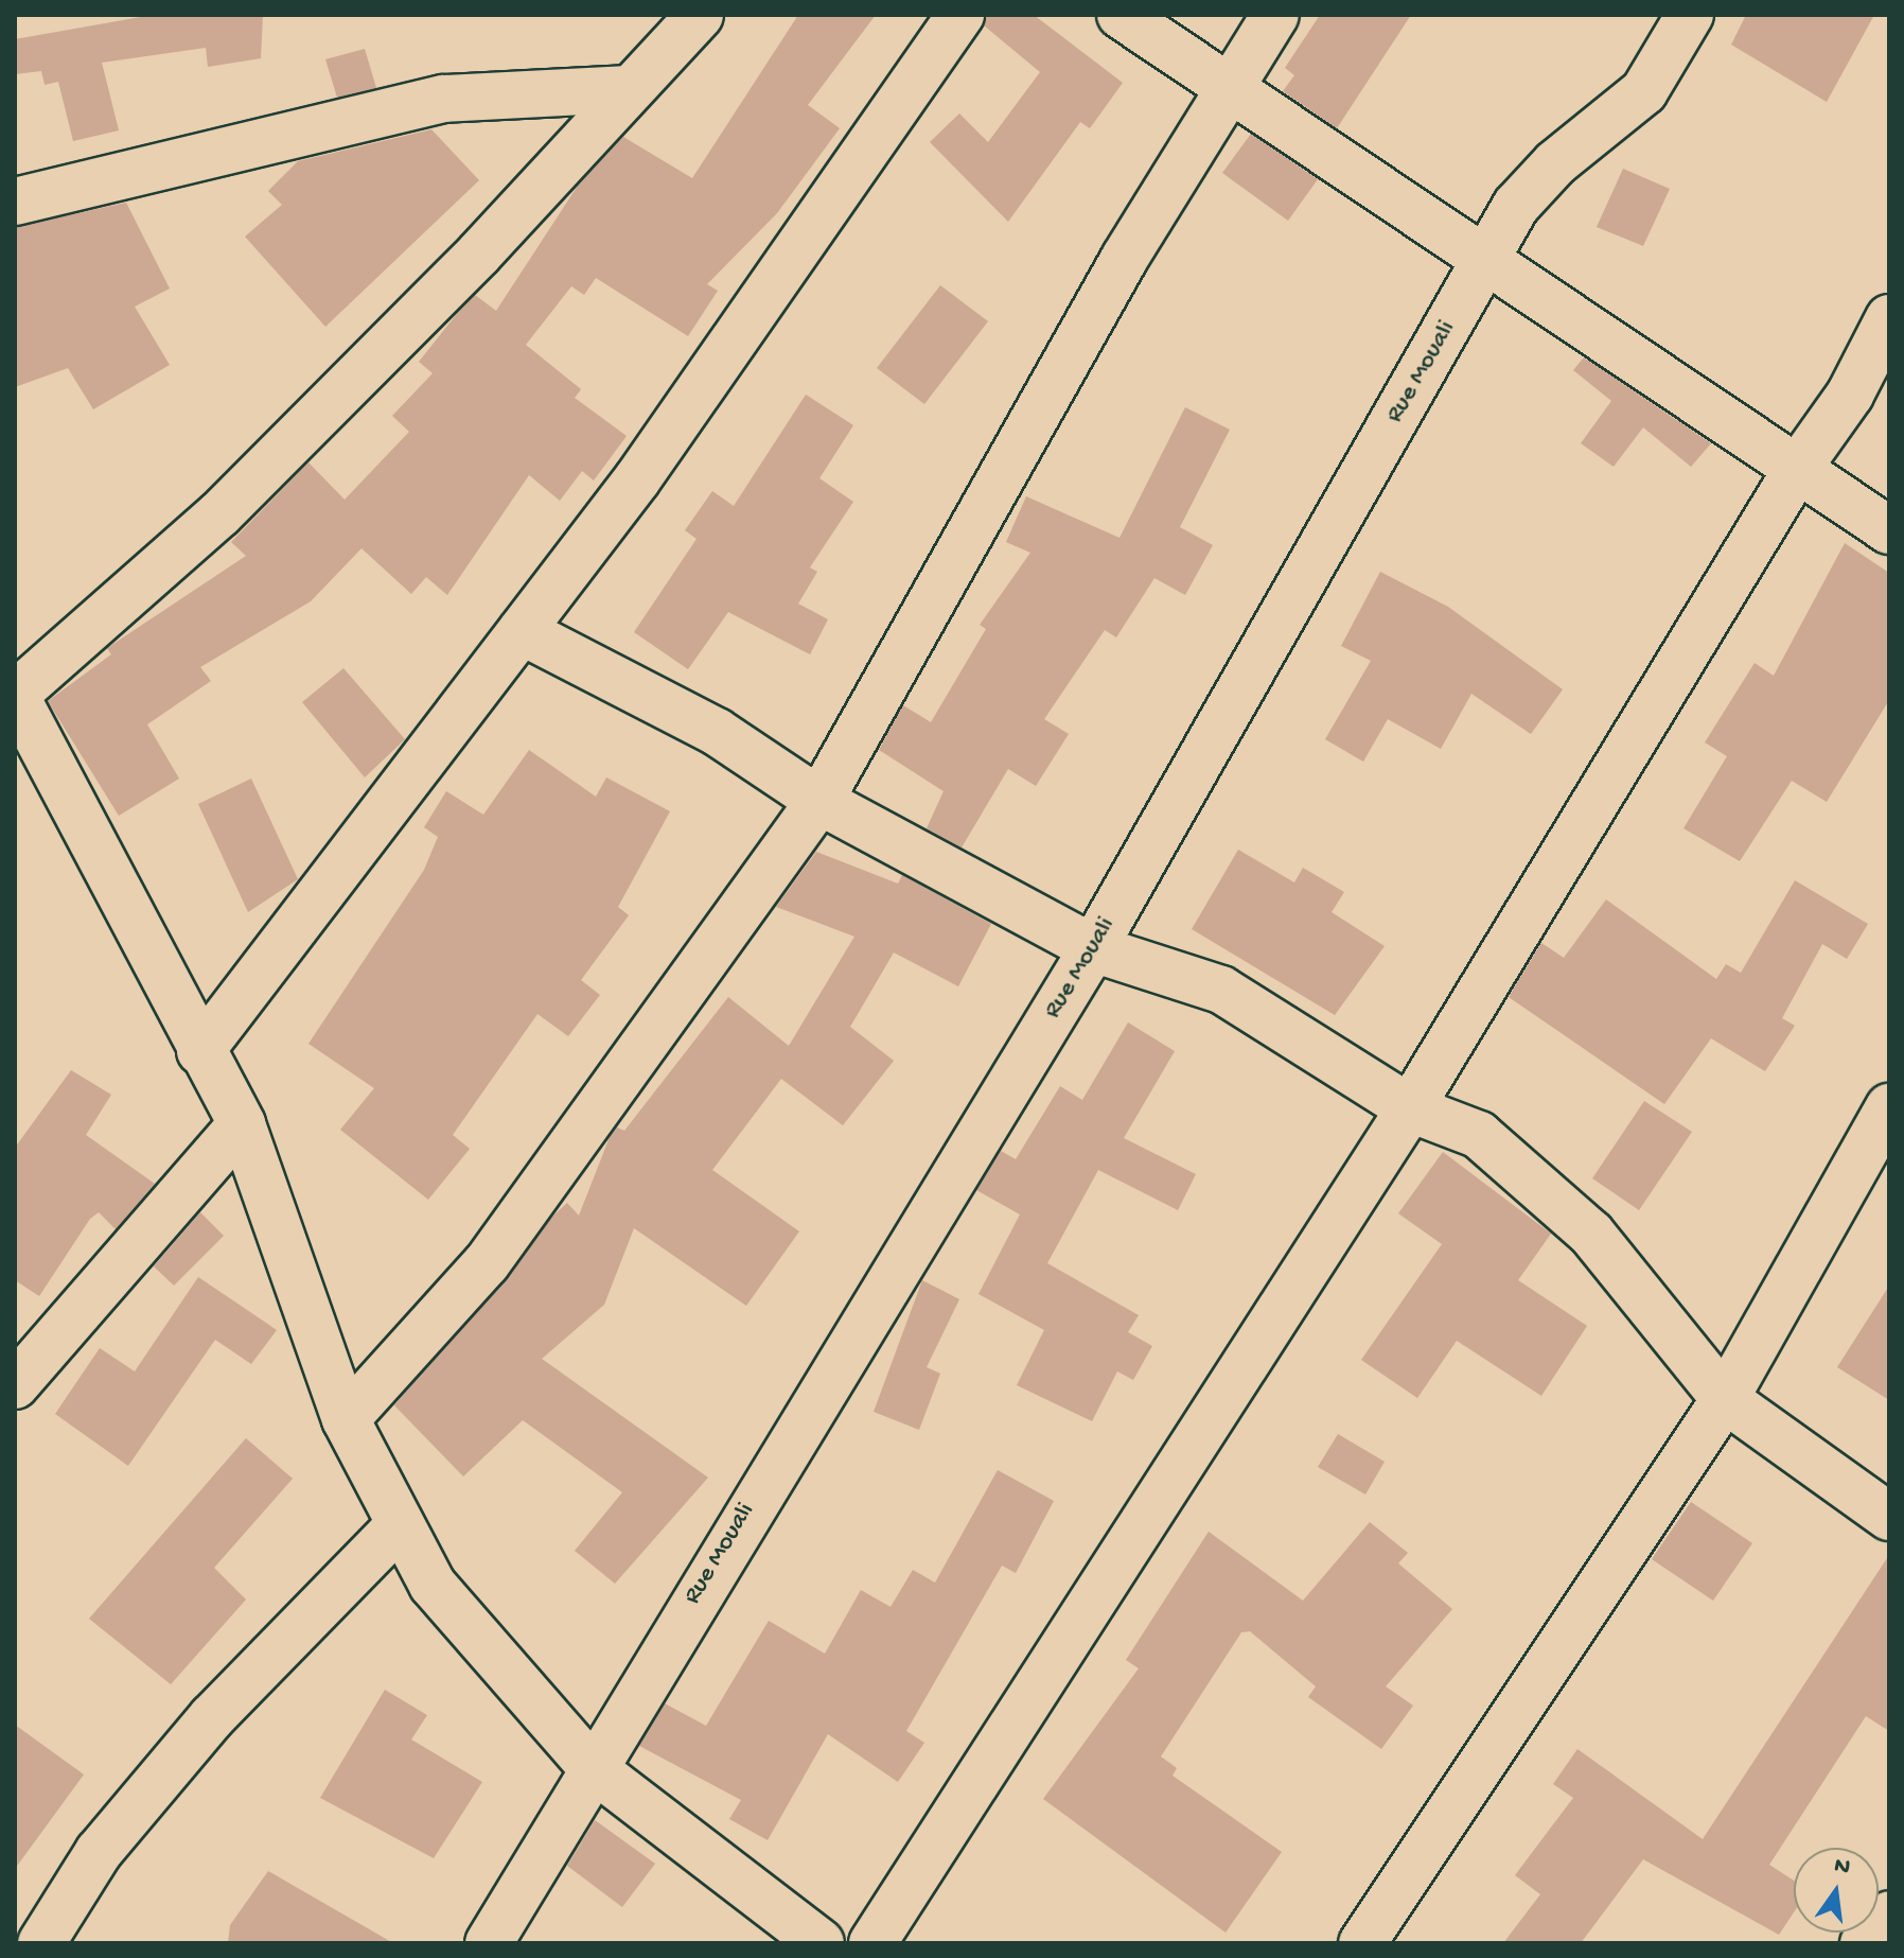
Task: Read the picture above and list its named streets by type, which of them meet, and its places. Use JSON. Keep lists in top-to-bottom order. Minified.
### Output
{"streets":{"street":["Rue Mouali"]},"north":"top"}
